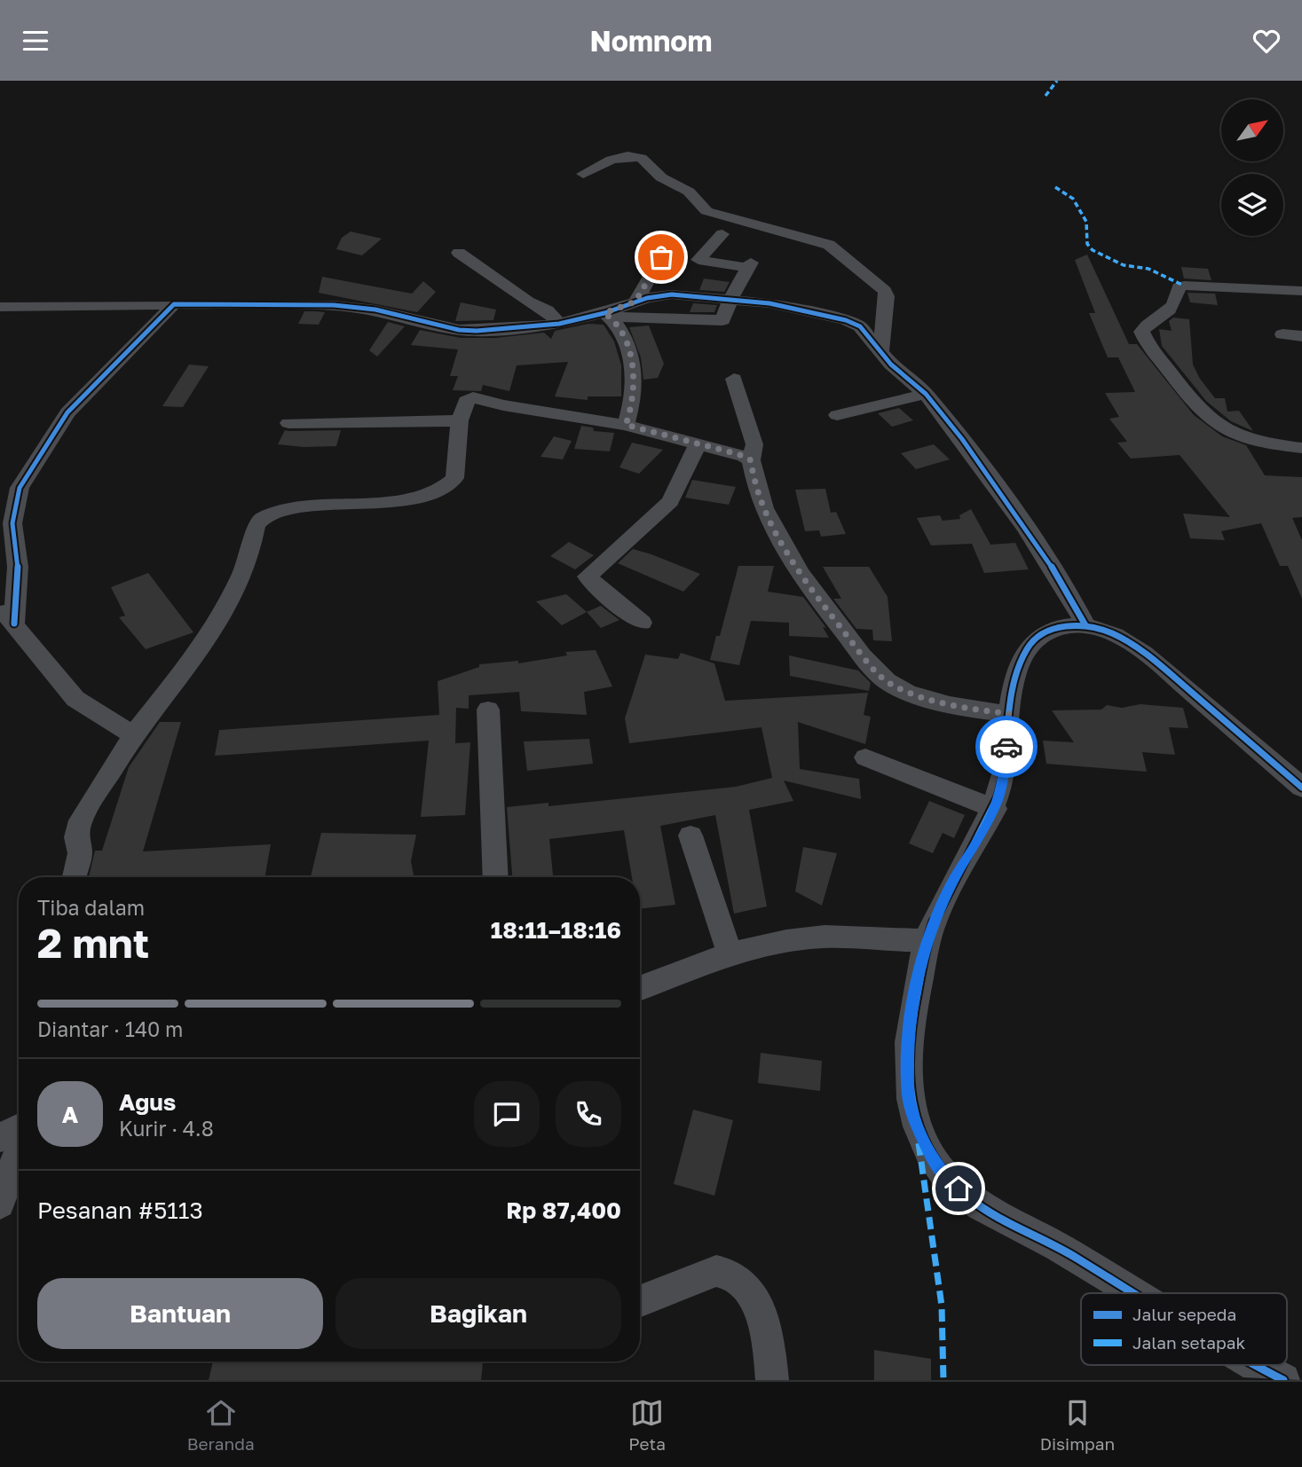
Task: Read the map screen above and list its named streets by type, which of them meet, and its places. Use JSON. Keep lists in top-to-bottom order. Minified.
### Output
{"legend":["Jalur sepeda","Jalan setapak"],"north":"top right","page":{"header":"Nomnom","heading":["2 mnt","Tiba dalam","18:11–18:16"],"panel":["Agus","Kurir · 4.8","Pesanan #5113","Rp 87,400"],"bar":"Diantar · 140 m","round":"A","buttons":["Bantuan","Bagikan"],"tabs":["Beranda","Peta","Disimpan"]}}
